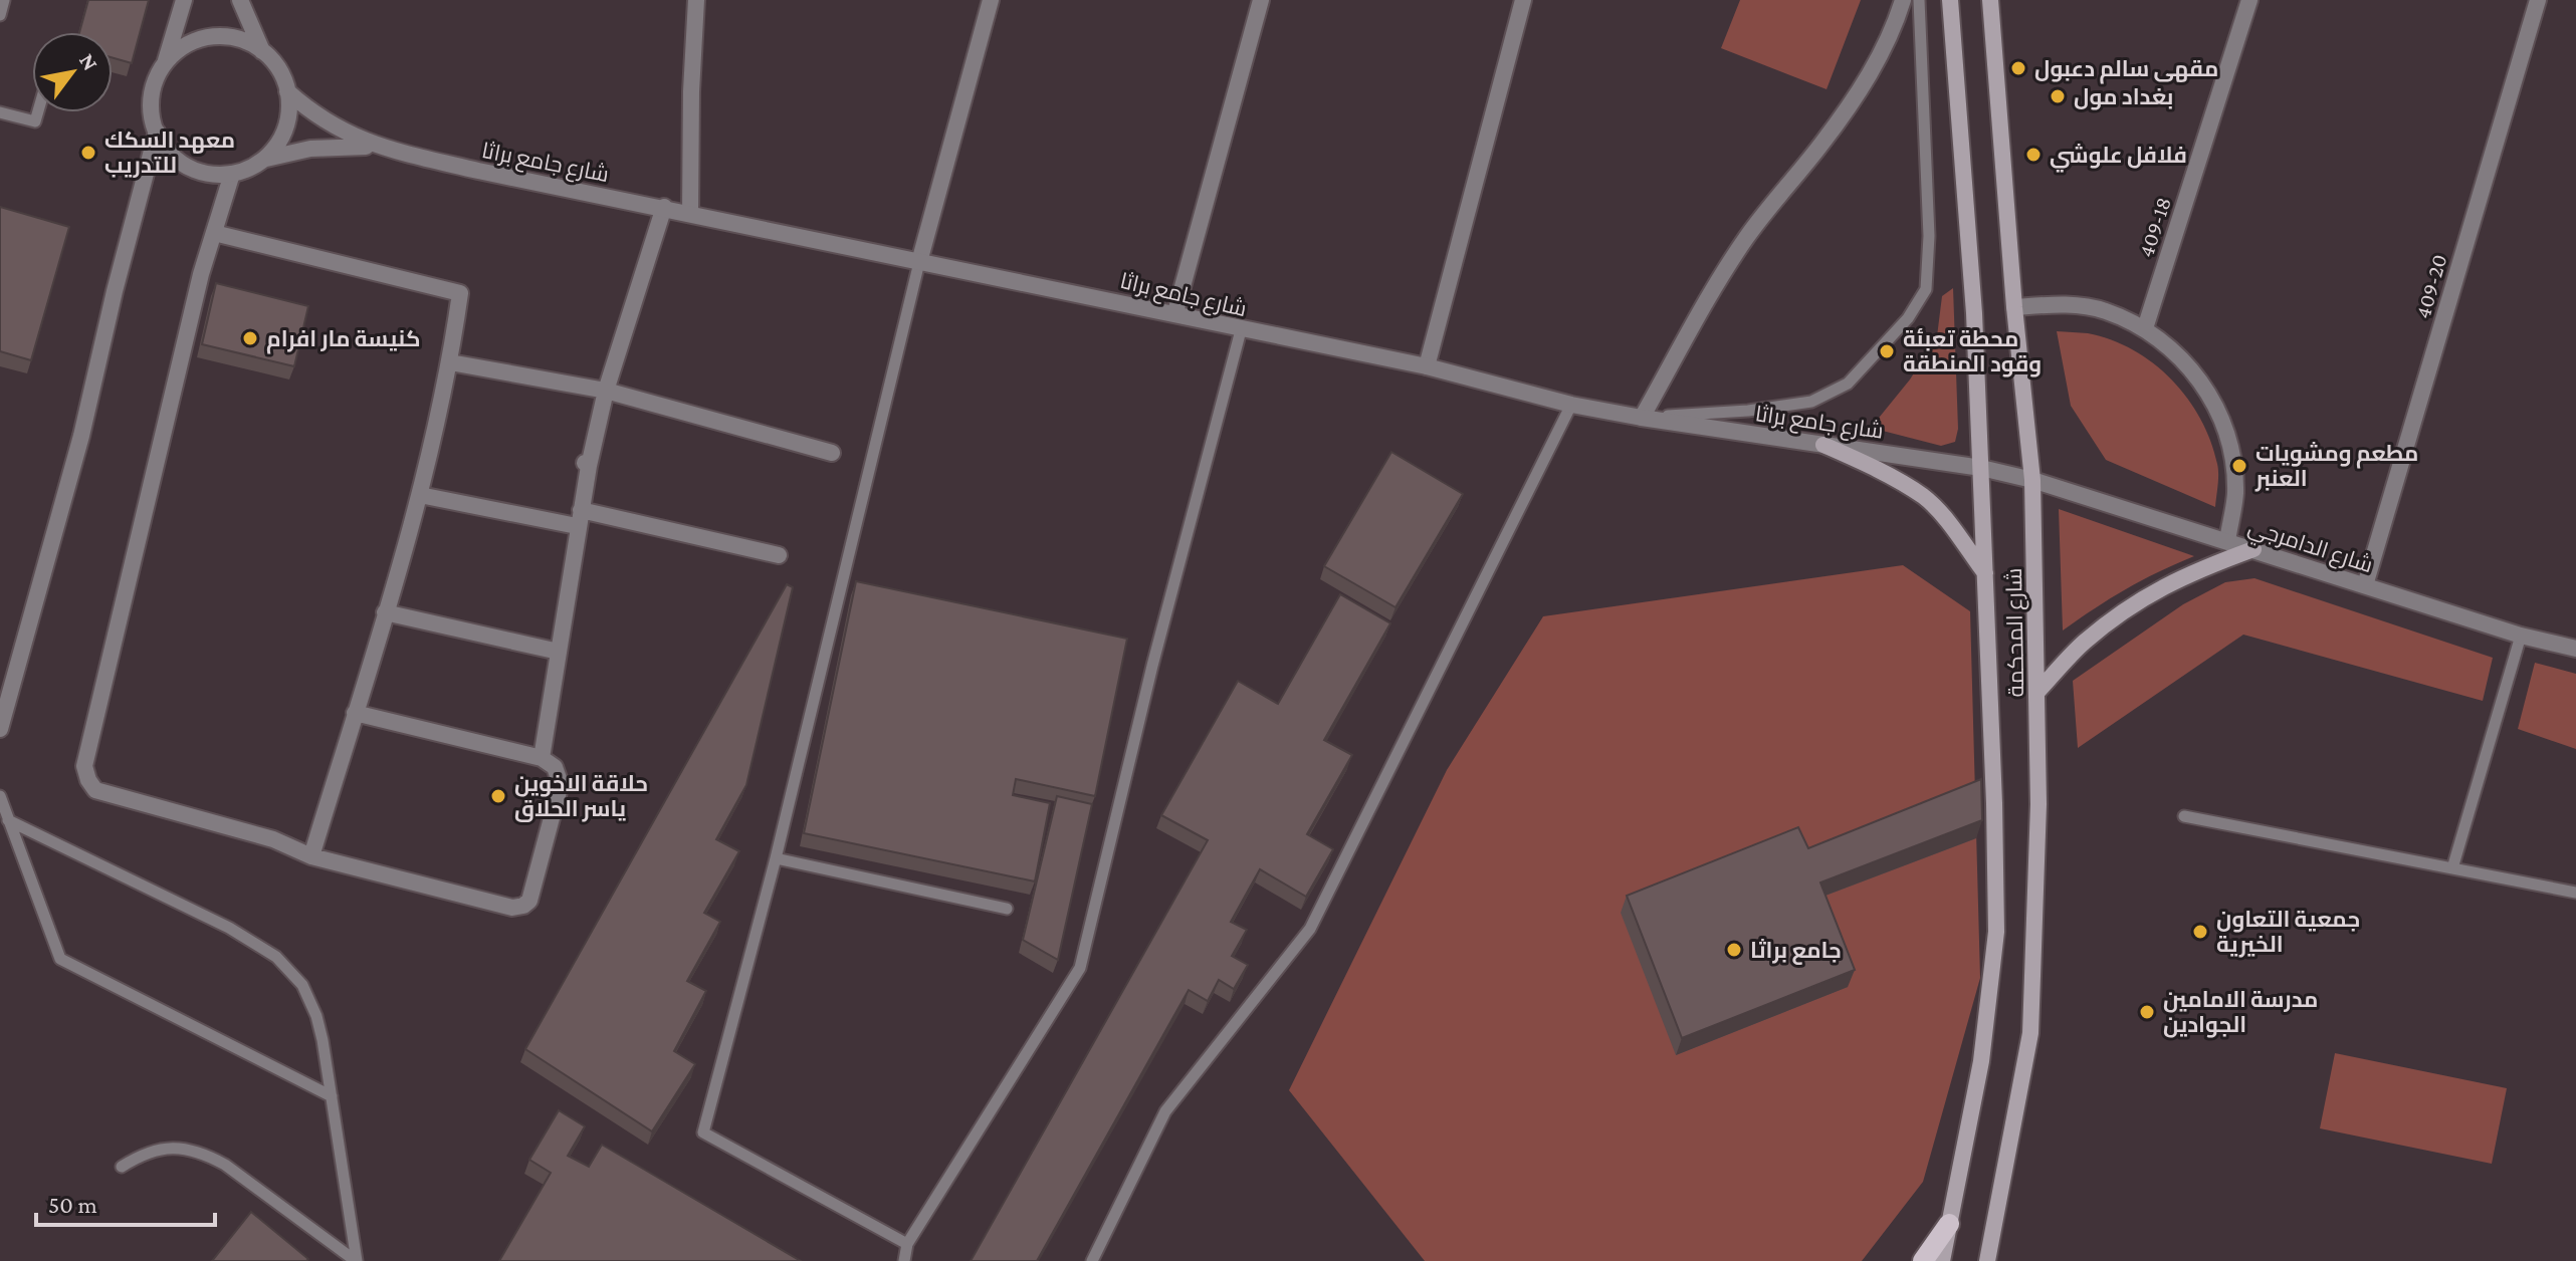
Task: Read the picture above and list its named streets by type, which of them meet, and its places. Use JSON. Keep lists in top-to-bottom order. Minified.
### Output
{"streets":{"main road":["شارع المحكمة"],"street":["شارع جامع براثا","409-18","409-20","شارع الدامرجي"]},"crossings":[["شارع جامع براثا","شارع الدامرجي"],["شارع جامع براثا","شارع المحكمة"],["409-20","شارع الدامرجي"],["شارع الدامرجي","شارع المحكمة"]],"places":["مقهى سالم دعبول","بغداد مول","معهد السكك للتدريب","فلافل علوشي","كنيسة مار افرام","محطة تعبئة وقود المنطقة","مطعم ومشويات العنبر","حلاقة الاخوين ياسر الحلاق","جمعية التعاون الخيرية","جامع براثا","مدرسة الامامين الجوادين"],"scale_bar":"50 m","north":"top right"}
